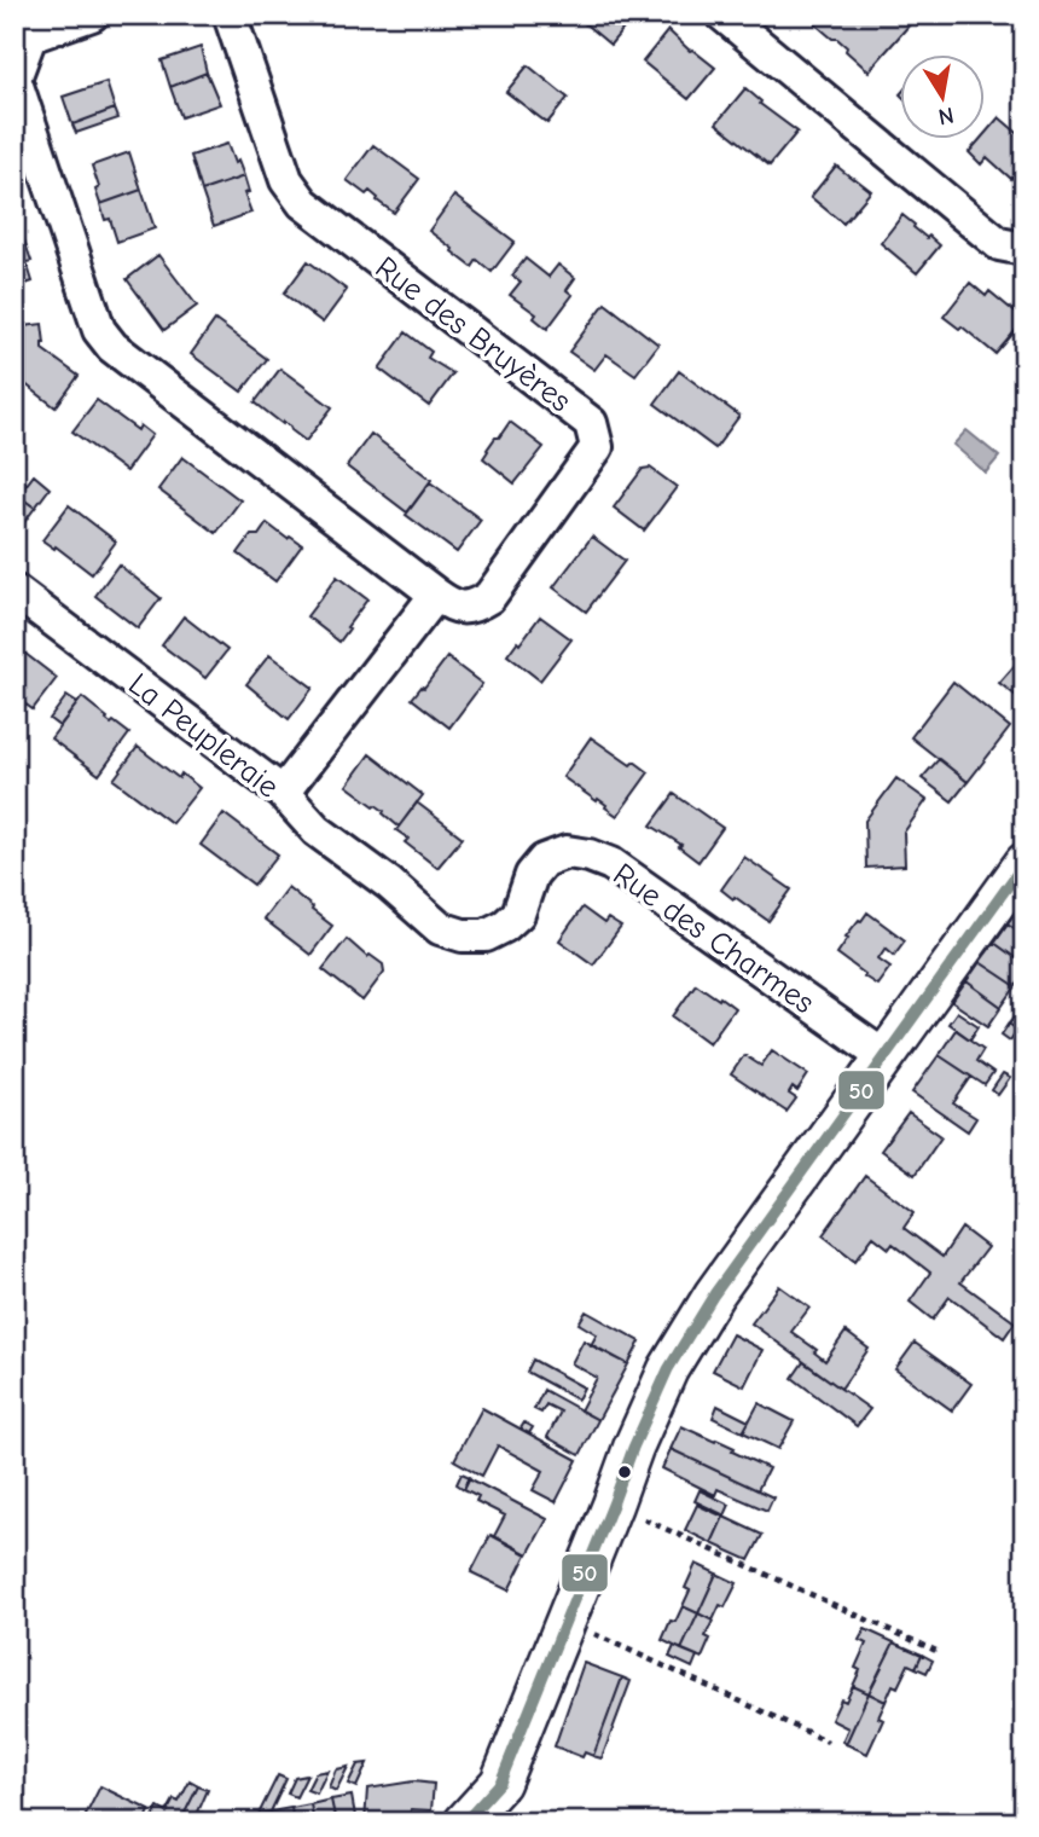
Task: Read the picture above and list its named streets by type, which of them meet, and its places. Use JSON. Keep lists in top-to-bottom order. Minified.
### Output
{"streets":{"street":["Rue des Bruyères","La Peupleraie","Rue des Charmes"]},"crossings":[["La Peupleraie","Rue des Charmes"]],"lines":["transit line 50"],"north":"bottom"}
